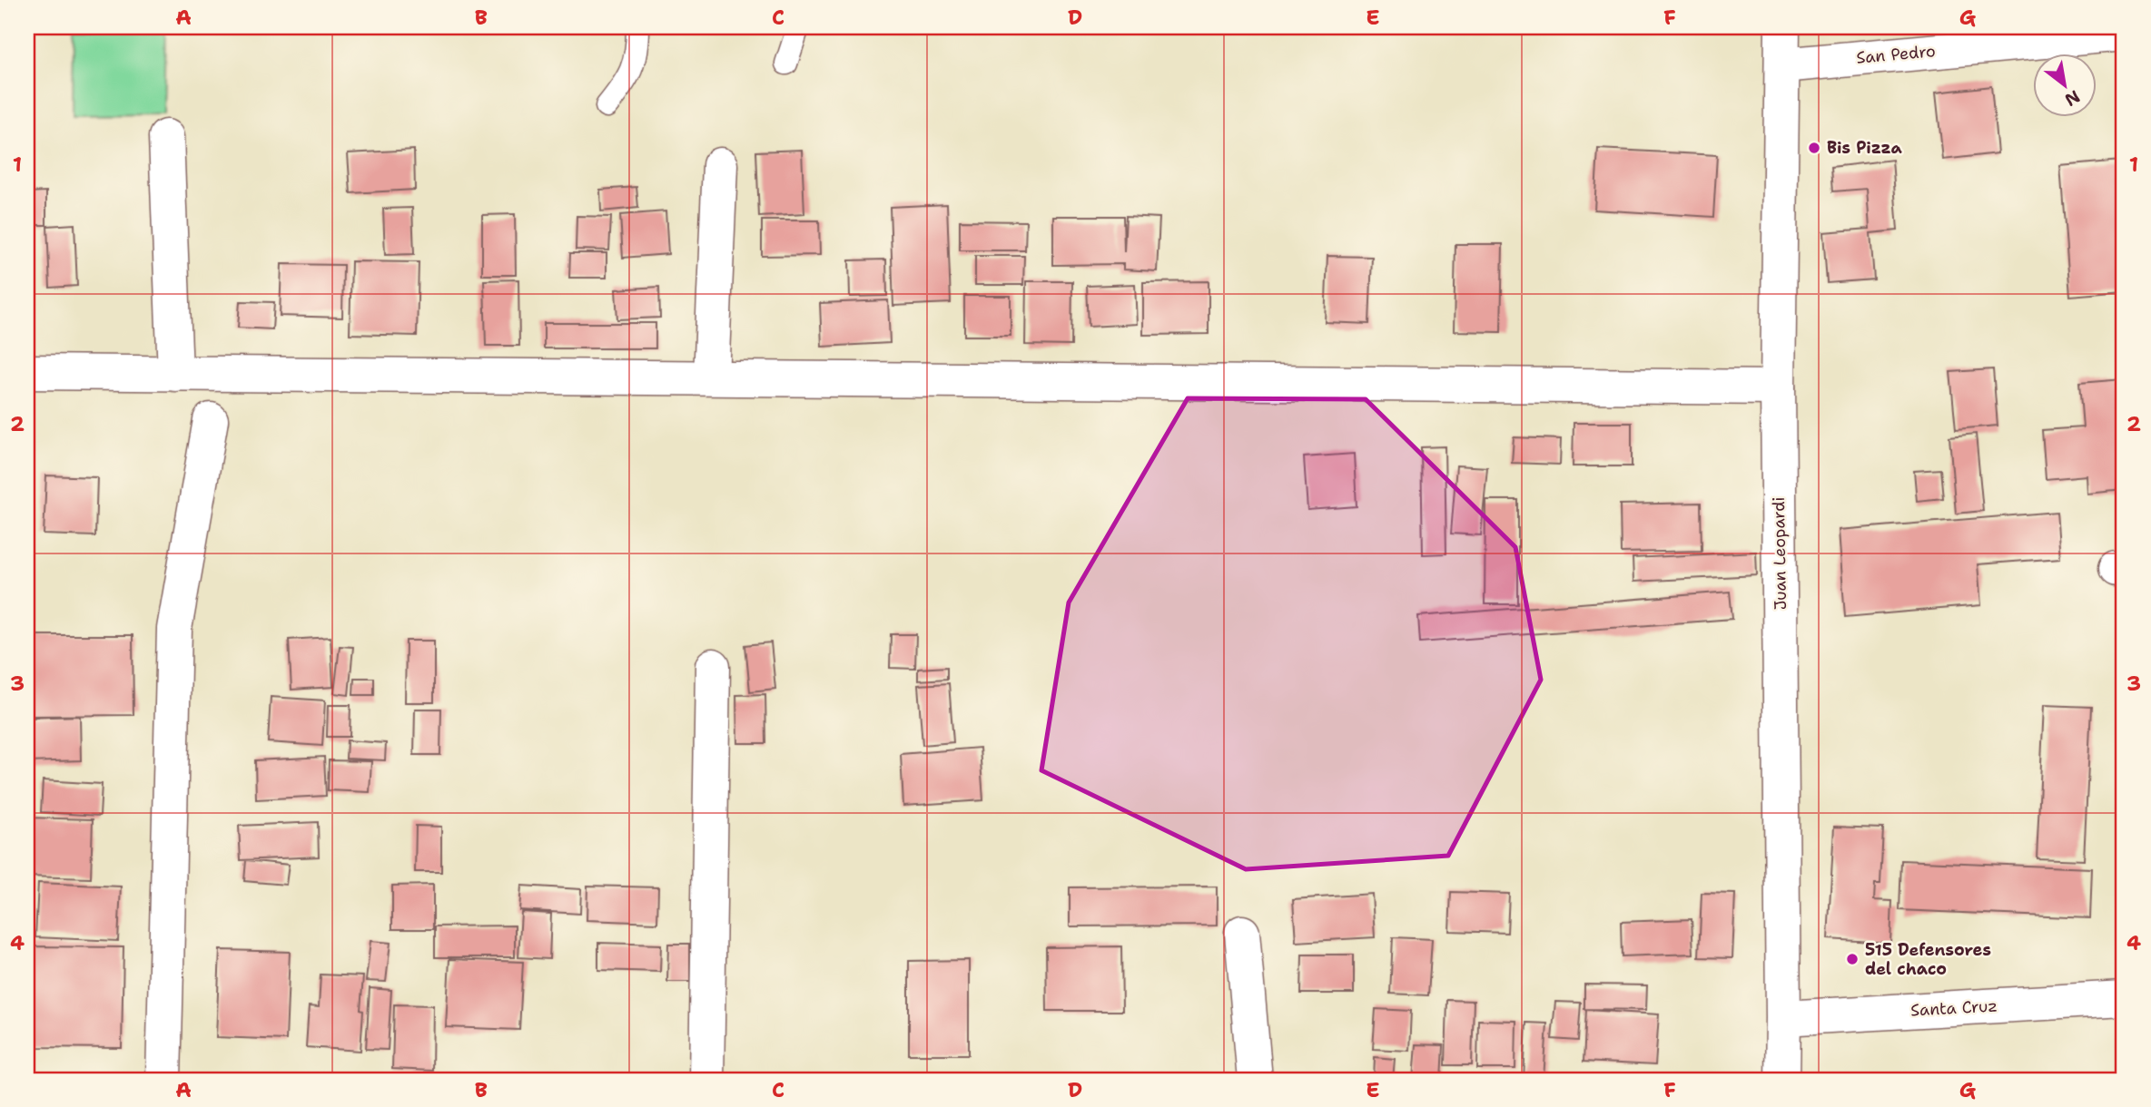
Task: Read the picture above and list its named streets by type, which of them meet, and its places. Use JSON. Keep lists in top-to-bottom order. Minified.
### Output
{"streets":{"street":["San Pedro","Juan Leopardi","Santa Cruz"]},"crossings":[["San Pedro","Juan Leopardi"],["Juan Leopardi","Santa Cruz"]],"places":["Bis Pizza","515 Defensores del chaco"],"north":"bottom right","grid":{"columns":["A","B","C","D","E","F","G"],"rows":["1","2","3","4"]}}
